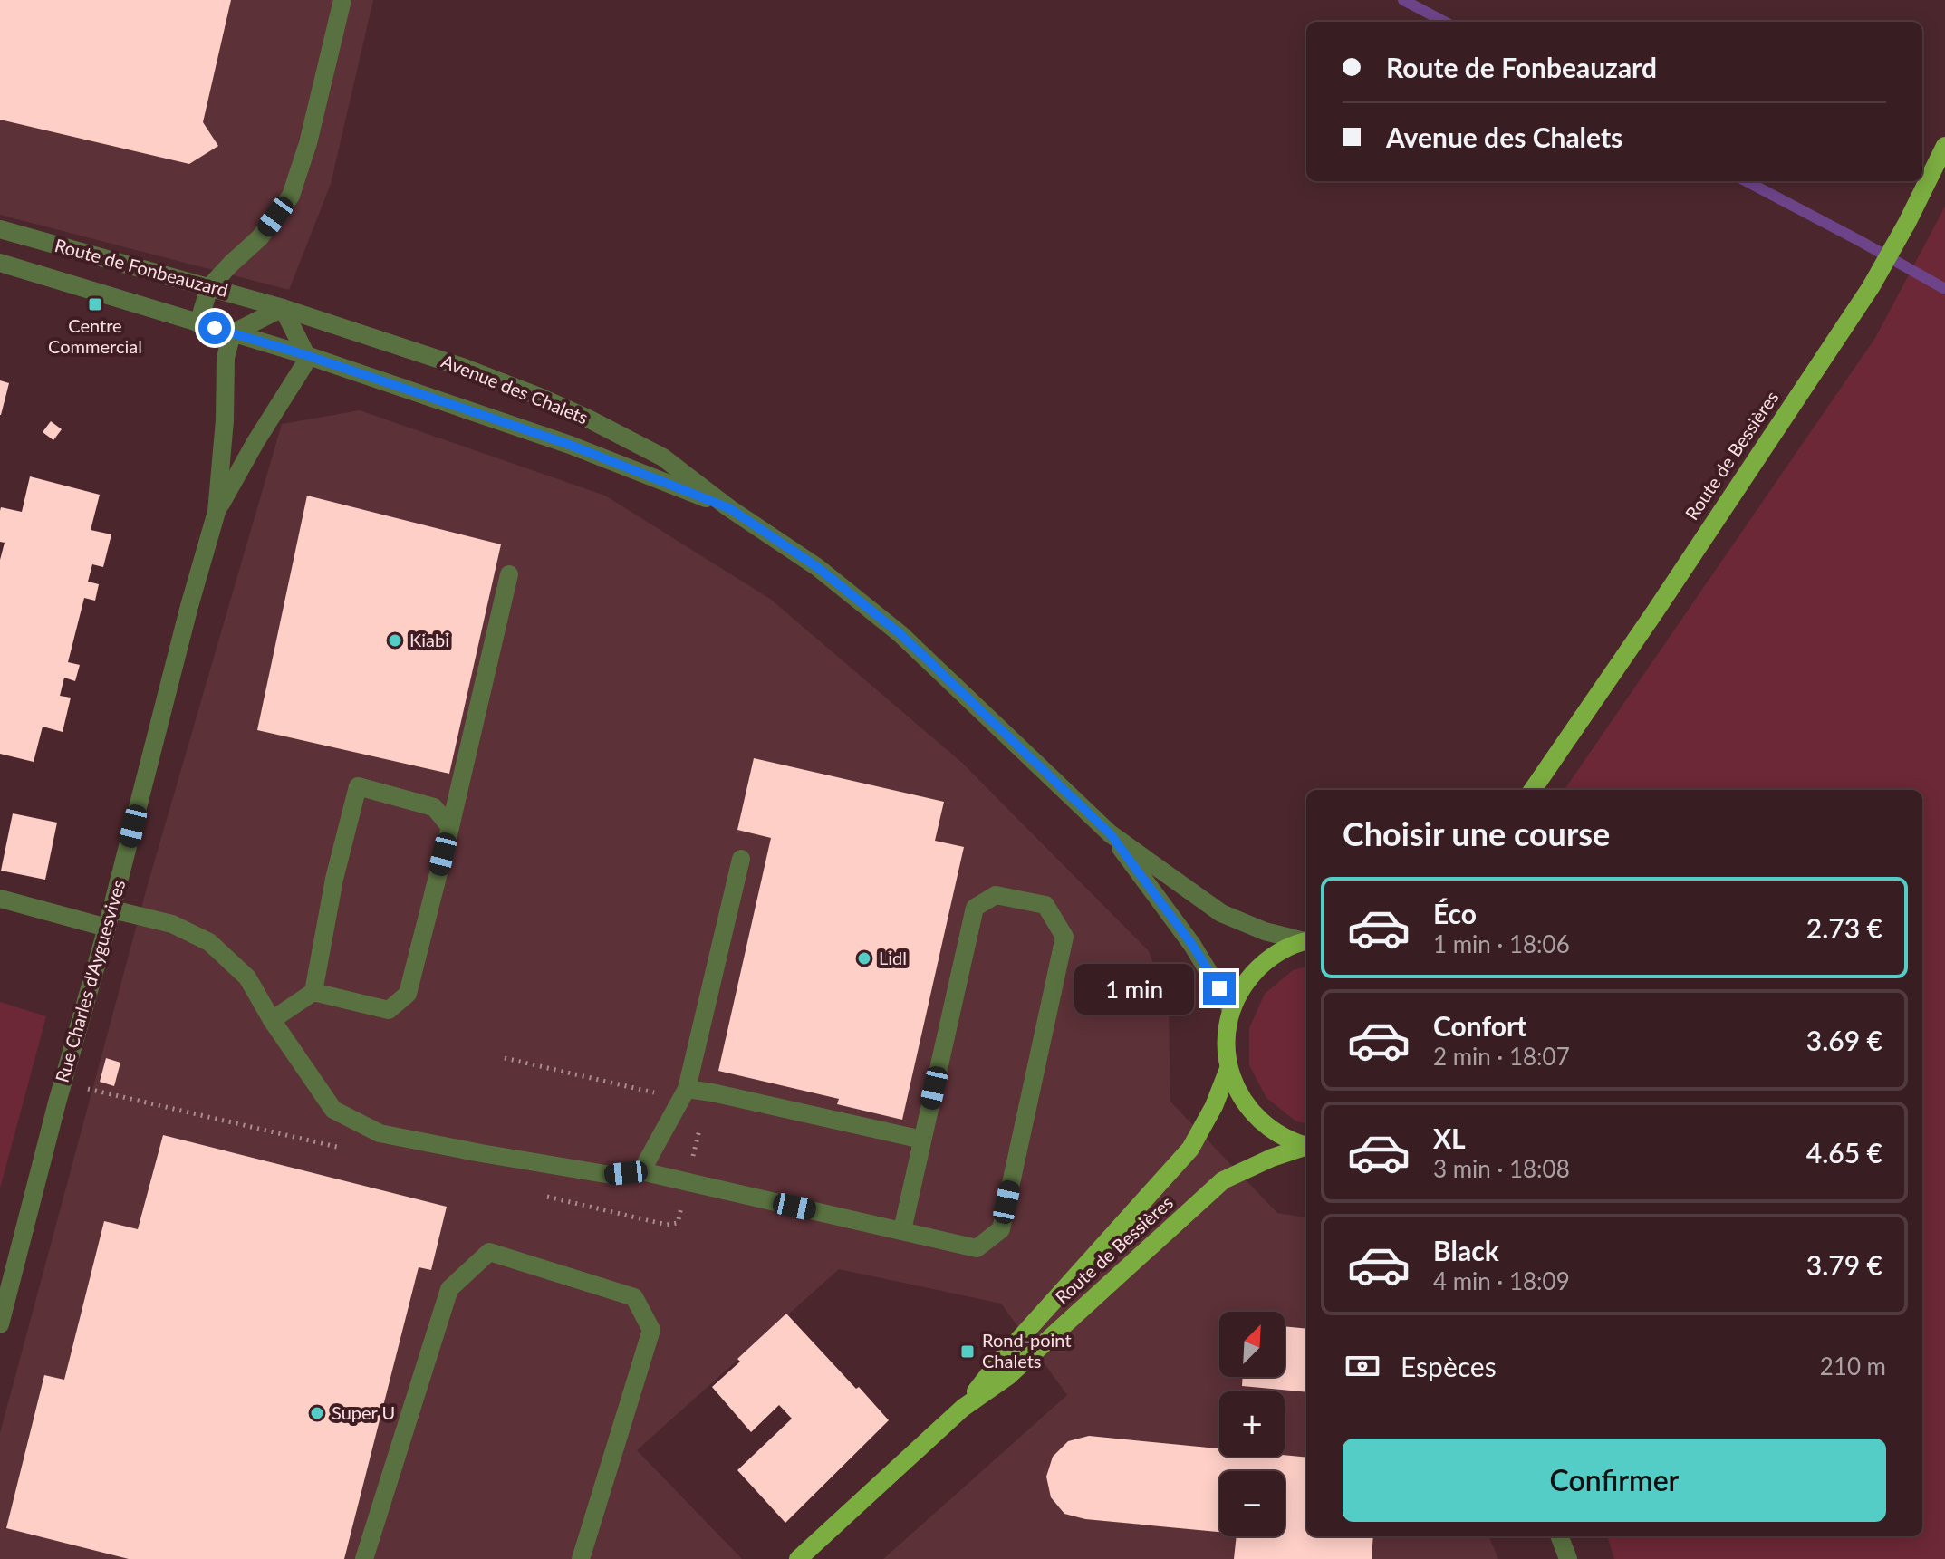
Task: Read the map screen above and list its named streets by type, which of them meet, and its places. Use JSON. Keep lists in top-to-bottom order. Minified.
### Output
{"streets":{"main road":["Route de Bessières"],"street":["Route de Fonbeauzard","Avenue des Chalets","Rue Charles d'Ayguesvives"]},"crossings":[["Route de Fonbeauzard","Avenue des Chalets"],["Route de Fonbeauzard","Rue Charles d'Ayguesvives"],["Avenue des Chalets","Route de Bessières"],["Avenue des Chalets","Rue Charles d'Ayguesvives"]],"places":{"transit":["Centre Commercial","Rond-point Chalets"],"other":["Kiabi","Lidl","Super U"]},"north":"top right","page":{"banner":["Route de Fonbeauzard","Avenue des Chalets"],"heading":"Choisir une course","list":[{"name":"Éco","note":"1 min · 18:06","value":"2.73 €"},{"name":"Confort","note":"2 min · 18:07","value":"3.69 €"},{"name":"XL","note":"3 min · 18:08","value":"4.65 €"},{"name":"Black","note":"4 min · 18:09","value":"3.79 €"}],"bubble":"1 min","map_buttons":["+","−"],"pay":["Espèces","210 m"],"buttons":"Confirmer"}}
